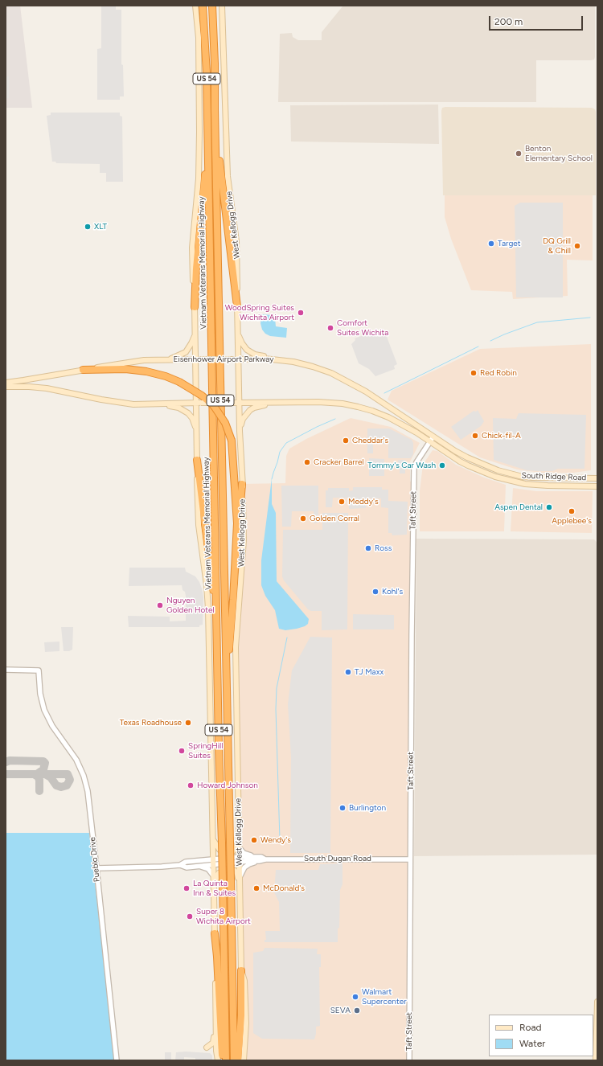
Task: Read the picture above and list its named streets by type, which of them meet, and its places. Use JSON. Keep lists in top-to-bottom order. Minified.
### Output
{"streets":{"highway":["US 54","Vietnam Veterans Memorial Highway"],"main road":["West Kellogg Drive","Eisenhower Airport Parkway","South Ridge Road"],"street":["Taft Street","South Dugan Road","Pueblo Drive"]},"crossings":[["West Kellogg Drive","Eisenhower Airport Parkway"],["West Kellogg Drive","South Dugan Road"],["Eisenhower Airport Parkway","South Ridge Road"],["Eisenhower Airport Parkway","Taft Street"],["South Ridge Road","Taft Street"],["Taft Street","South Dugan Road"],["South Dugan Road","Pueblo Drive"]],"places":["Benton Elementary School","XLT","Target","DQ Grill & Chill","WoodSpring Suites Wichita Airport","Comfort Suites Wichita","Red Robin","Chick-fil-A","Cheddar's","Cracker Barrel","Tommy's Car Wash","Meddy's","Aspen Dental","Applebee's","Golden Corral","Ross","Kohl's","Nguyen Golden Hotel","TJ Maxx","Texas Roadhouse","SpringHill Suites","Howard Johnson","Burlington","Wendy's","La Quinta Inn & Suites","McDonald's","Super 8 Wichita Airport","Walmart Supercenter","SEVA"],"legend":["Road","Water"],"scale_bar":"200 m"}
